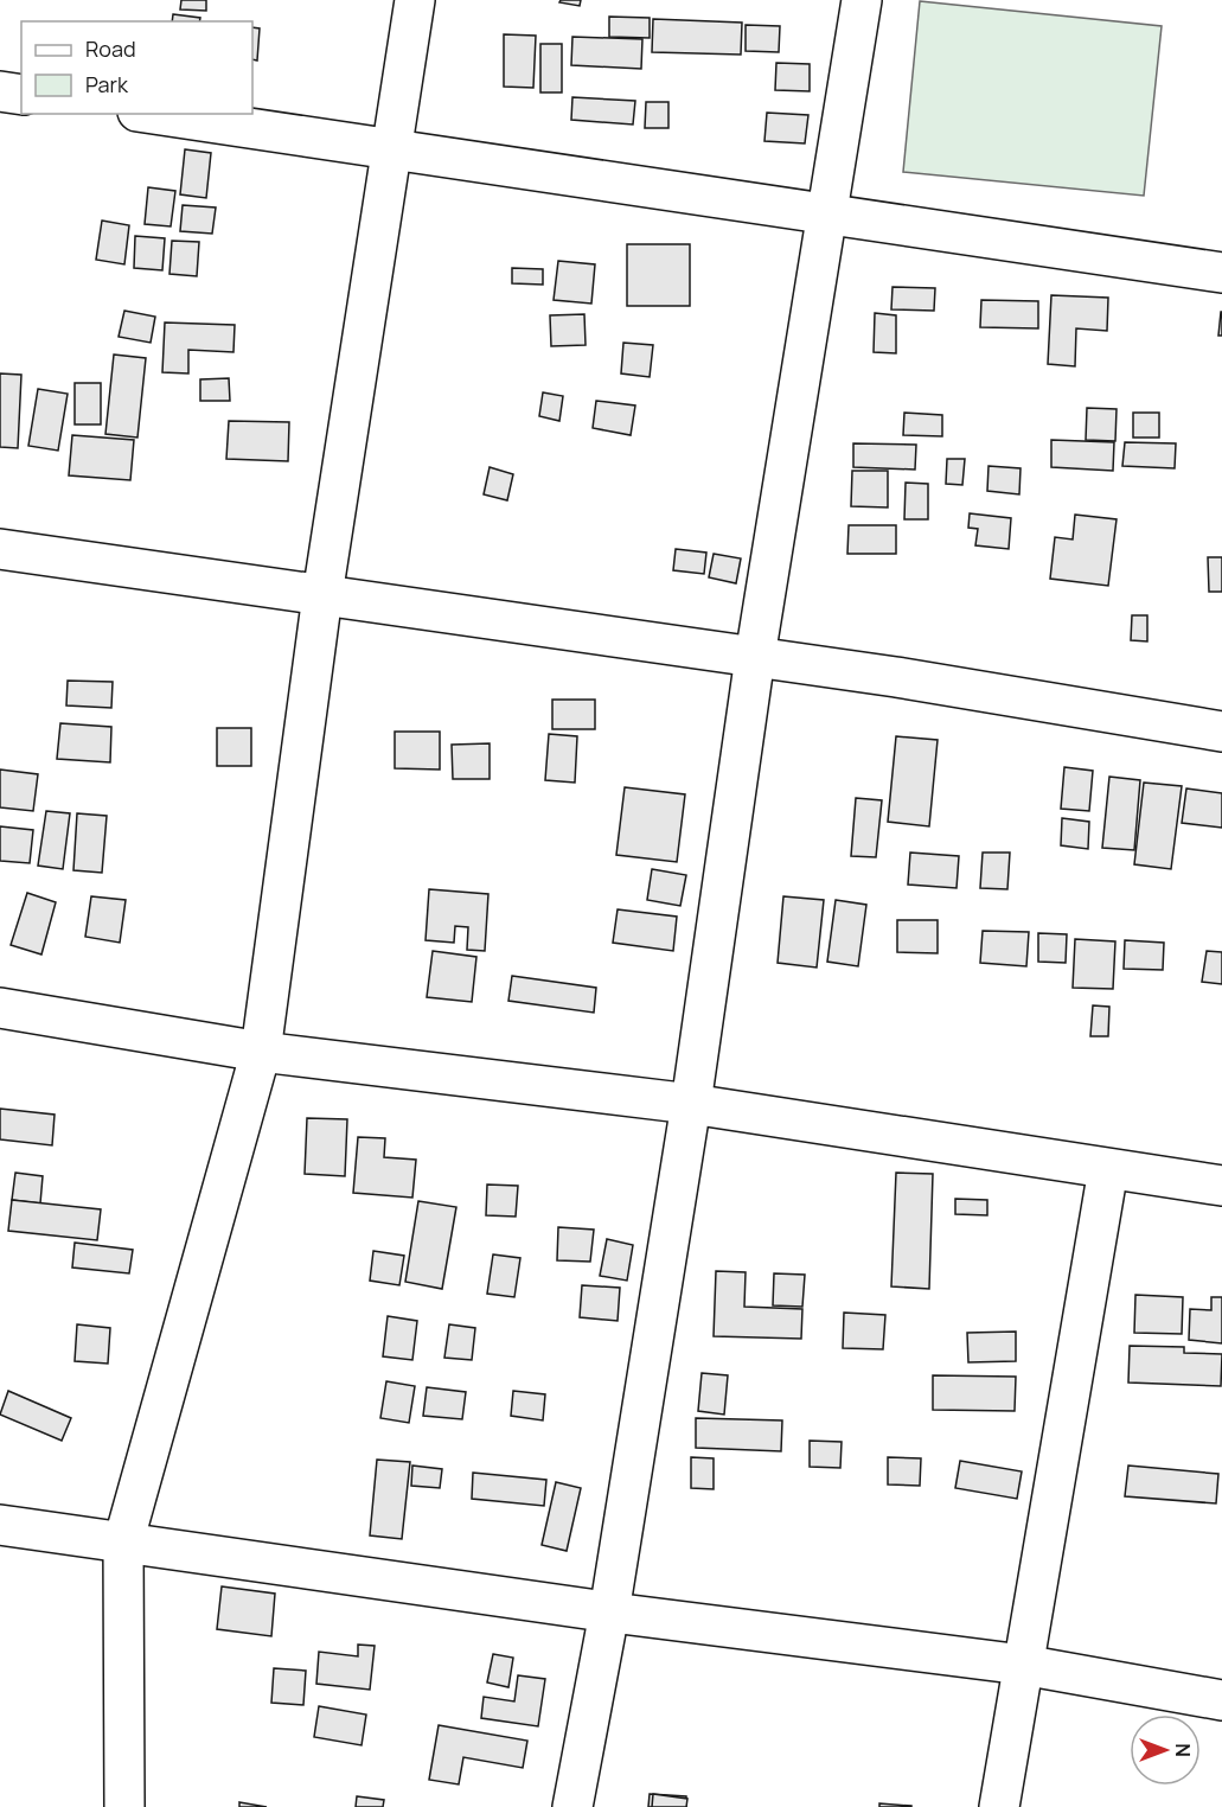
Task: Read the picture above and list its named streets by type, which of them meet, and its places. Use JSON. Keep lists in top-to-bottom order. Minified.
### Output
{"legend":["Road","Park"],"north":"right"}
